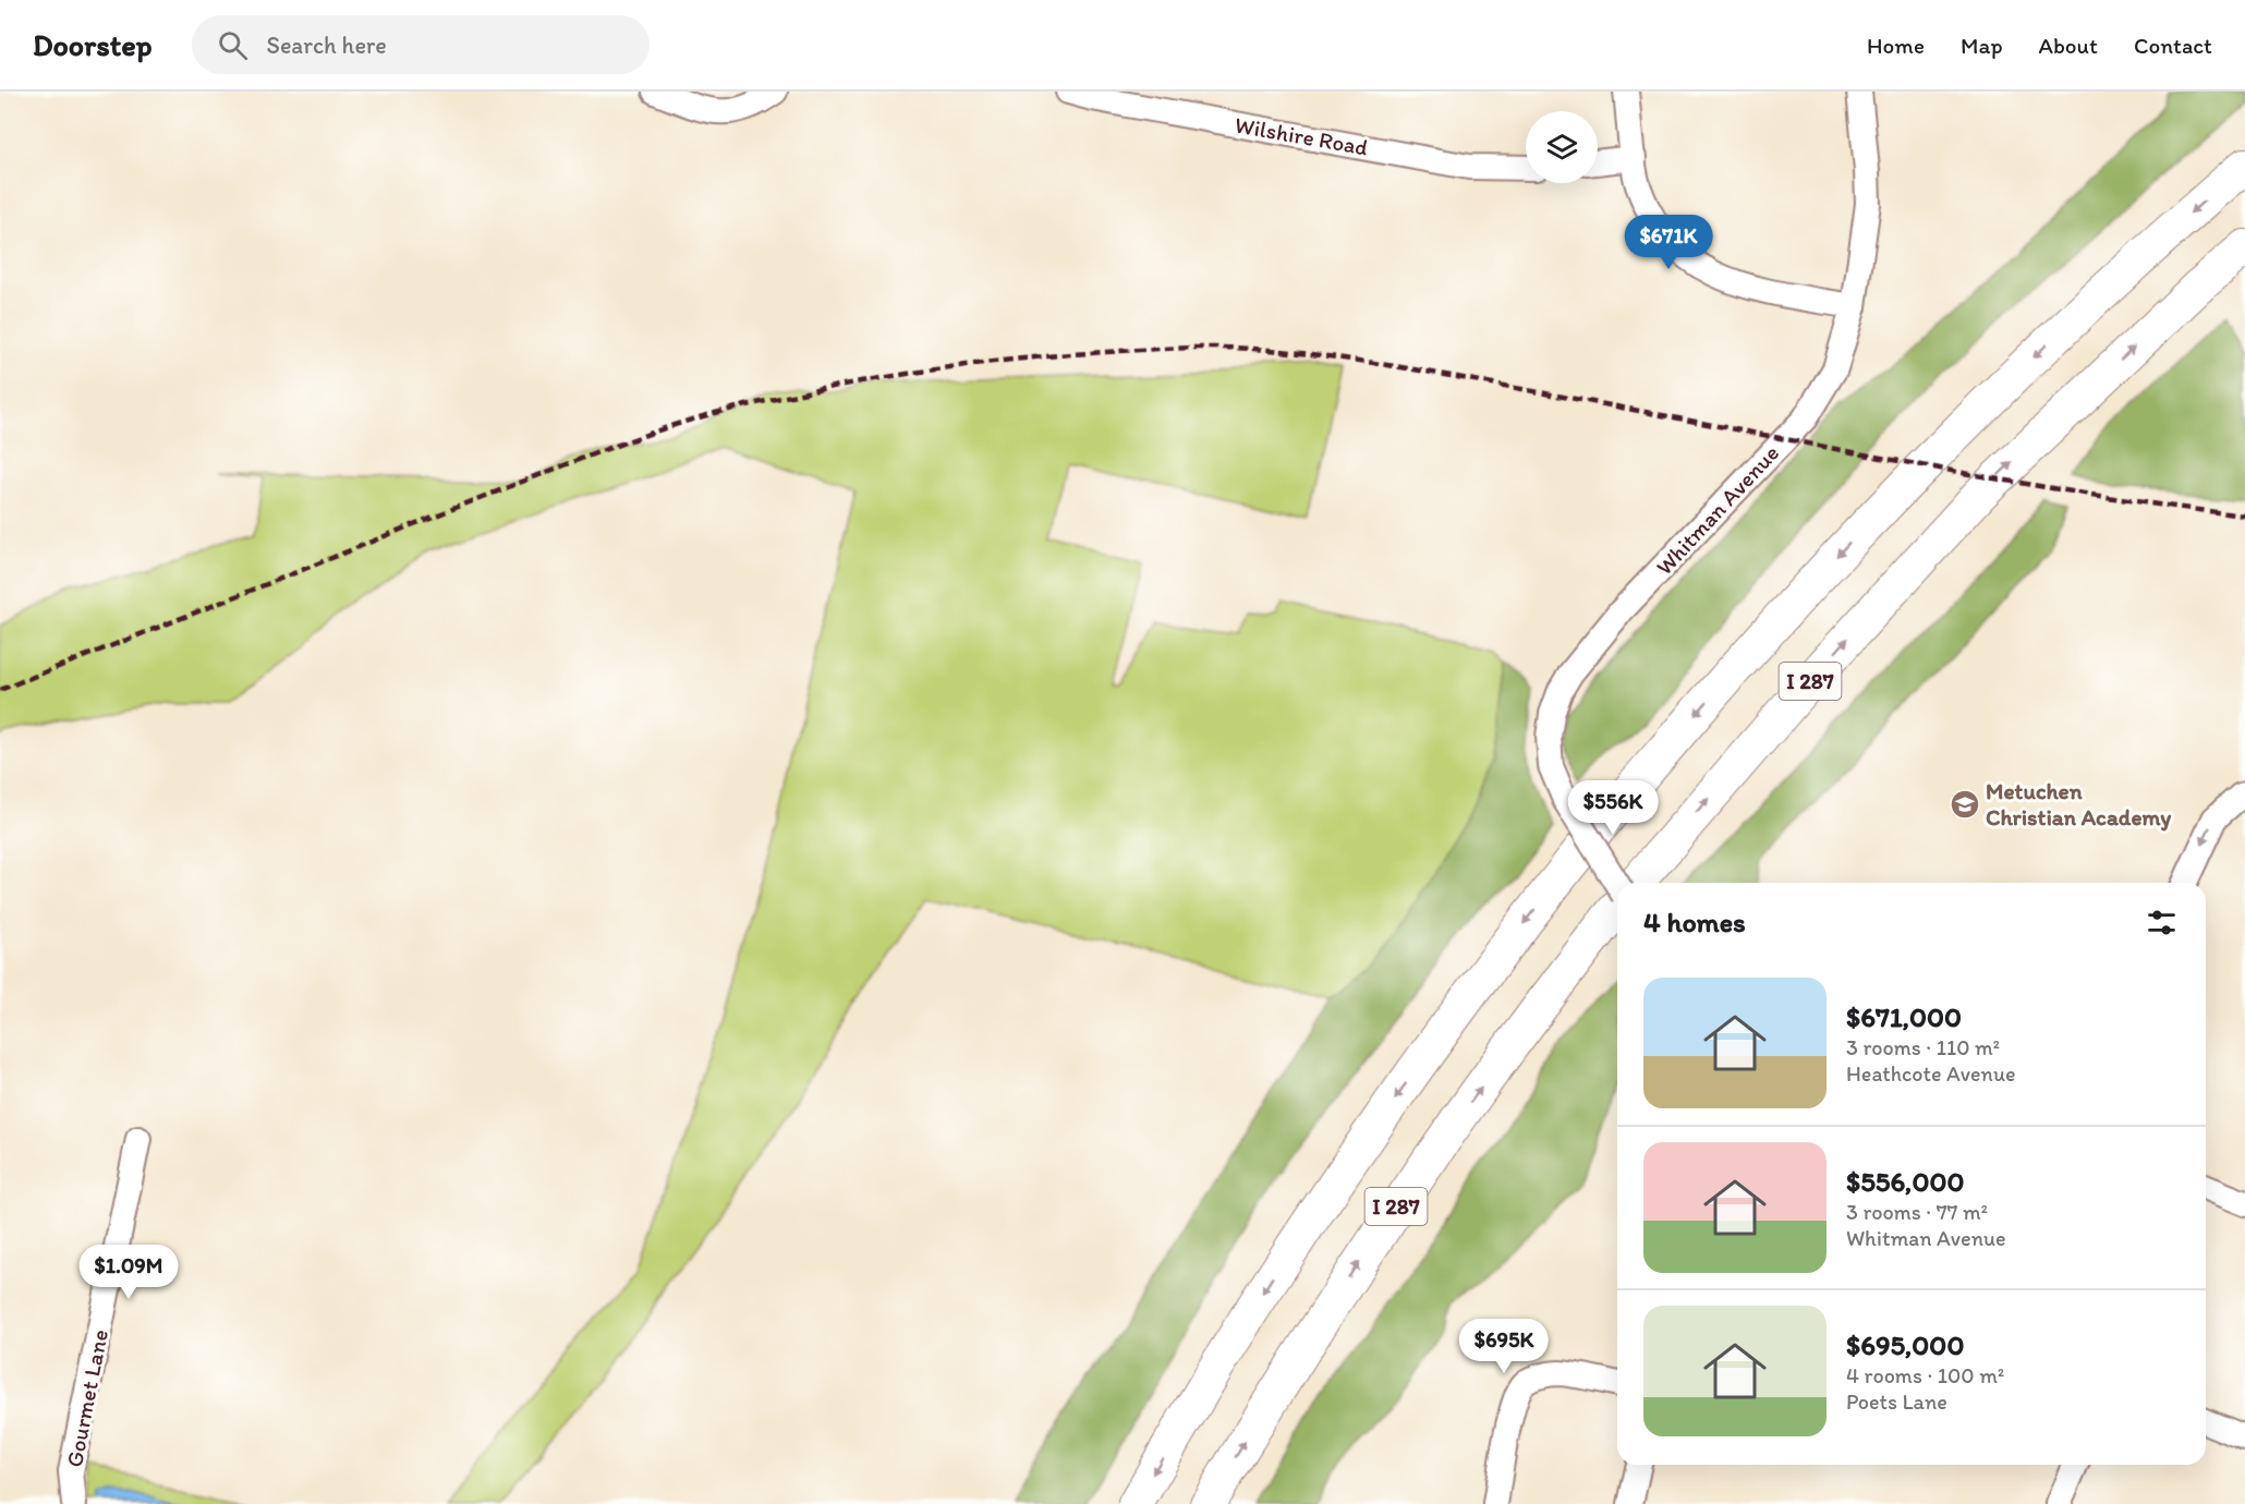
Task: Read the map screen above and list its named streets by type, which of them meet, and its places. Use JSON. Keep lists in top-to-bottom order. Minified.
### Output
{"streets":{"highway":["I 287"],"street":["Wilshire Road","Whitman Avenue","Gourmet Lane"]},"places":{"school or university":["Metuchen Christian Academy"]},"page":{"header":"Doorstep","search":"Search here","nav":["Home","Map","About","Contact"],"price":["$671K","$556K","$1.09M","$695K"],"heading":"4 homes","list":[{"name":"$671,000","note":"3 rooms · 110 m² · Heathcote Avenue"},{"name":"$556,000","note":"3 rooms · 77 m² · Whitman Avenue"},{"name":"$695,000","note":"4 rooms · 100 m² · Poets Lane"}]}}
